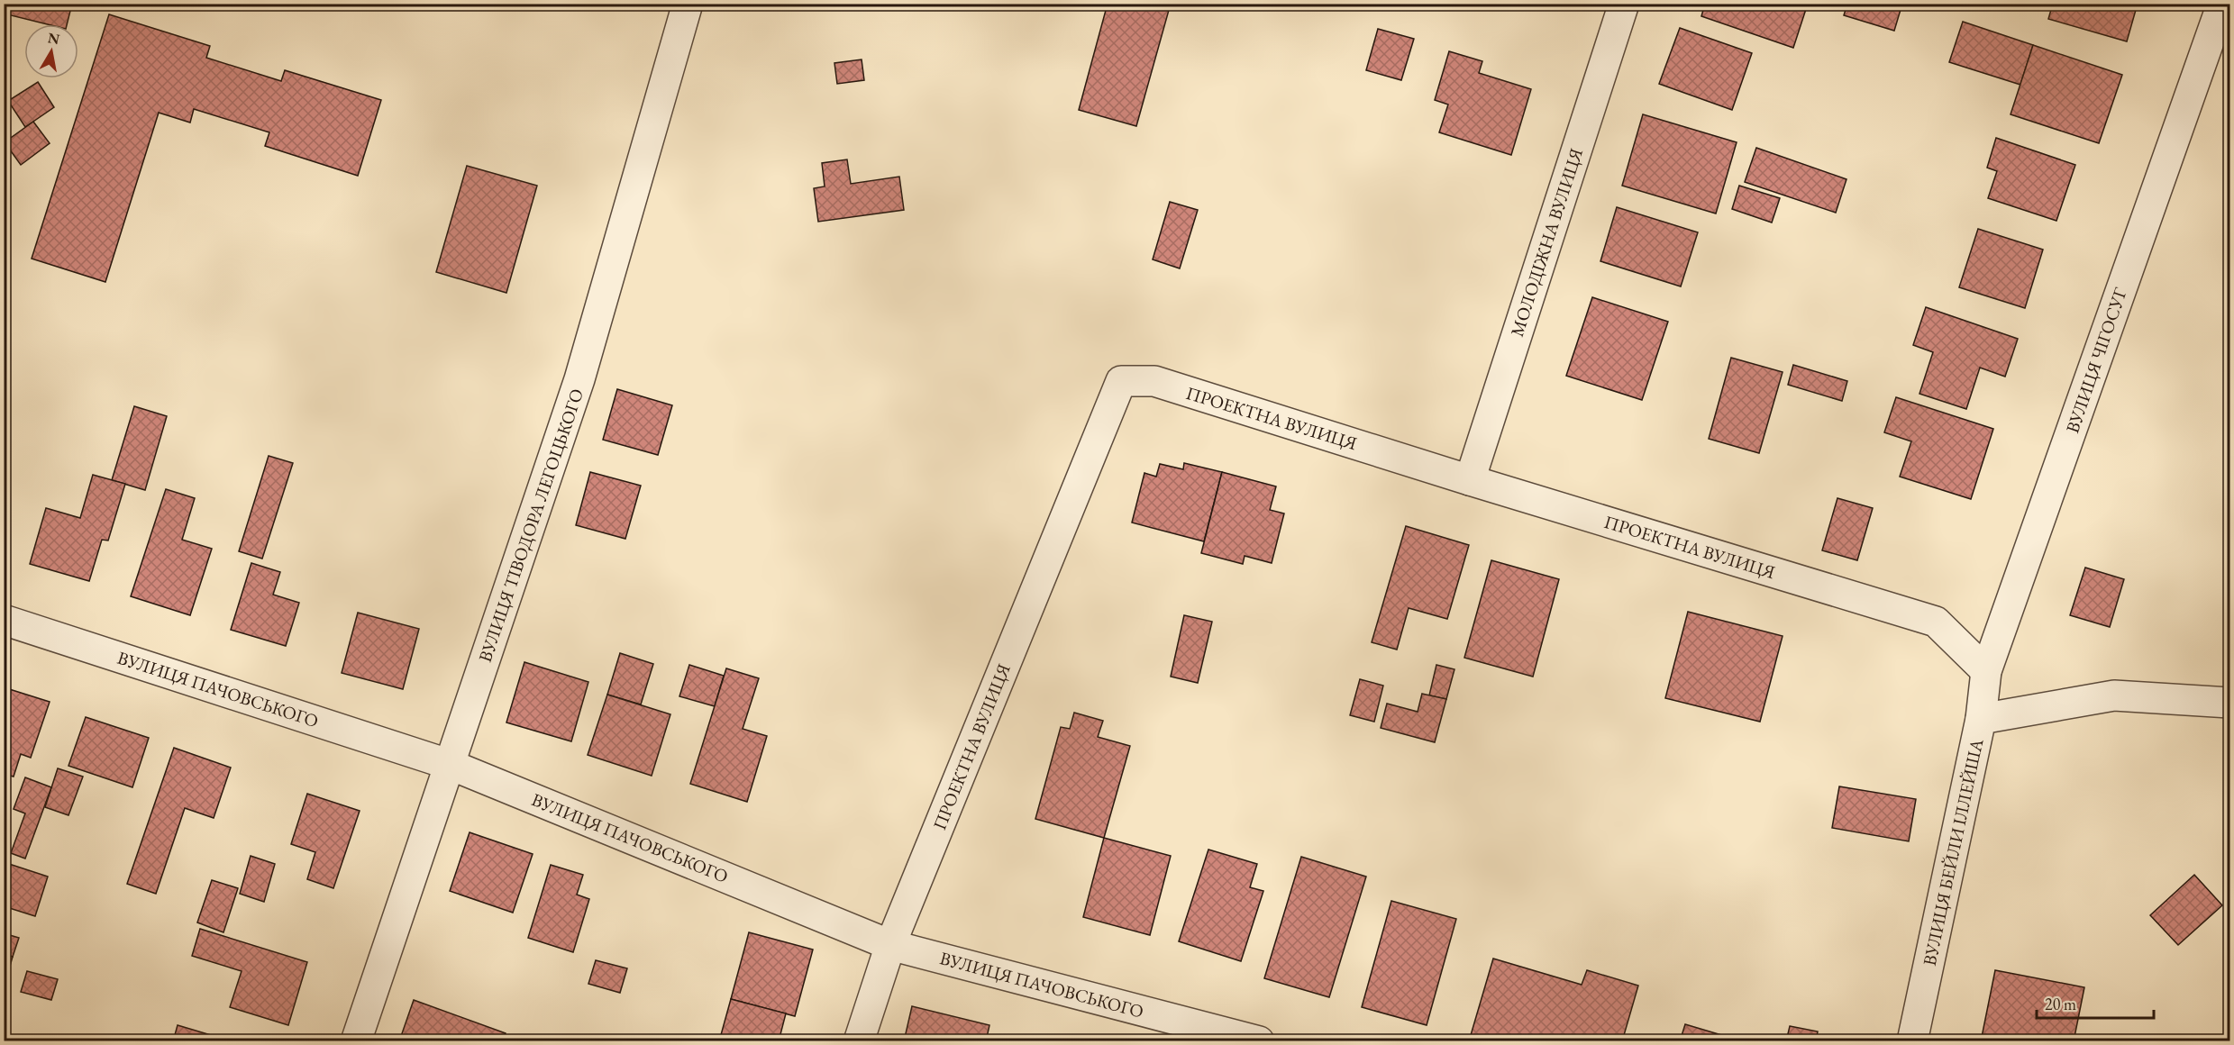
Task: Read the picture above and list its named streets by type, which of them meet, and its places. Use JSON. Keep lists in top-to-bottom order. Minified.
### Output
{"streets":{"street":["МОЛОДІЖНА ВУЛИЦЯ","ВУЛИЦЯ ЧІГОСУГ","ПРОЕКТНА ВУЛИЦЯ","ВУЛИЦЯ ТІВОДОРА ЛЕГОЦЬКОГО","ВУЛИЦЯ ПАЧОВСЬКОГО","ВУЛИЦЯ БЕЙЛИ ІЛЛЕЙША"]},"crossings":[["МОЛОДІЖНА ВУЛИЦЯ","ПРОЕКТНА ВУЛИЦЯ"],["ВУЛИЦЯ ЧІГОСУГ","ПРОЕКТНА ВУЛИЦЯ"],["ВУЛИЦЯ ЧІГОСУГ","ВУЛИЦЯ БЕЙЛИ ІЛЛЕЙША"],["ПРОЕКТНА ВУЛИЦЯ","ВУЛИЦЯ ПАЧОВСЬКОГО"],["ВУЛИЦЯ ТІВОДОРА ЛЕГОЦЬКОГО","ВУЛИЦЯ ПАЧОВСЬКОГО"]],"scale_bar":"20 m","north":"top"}
